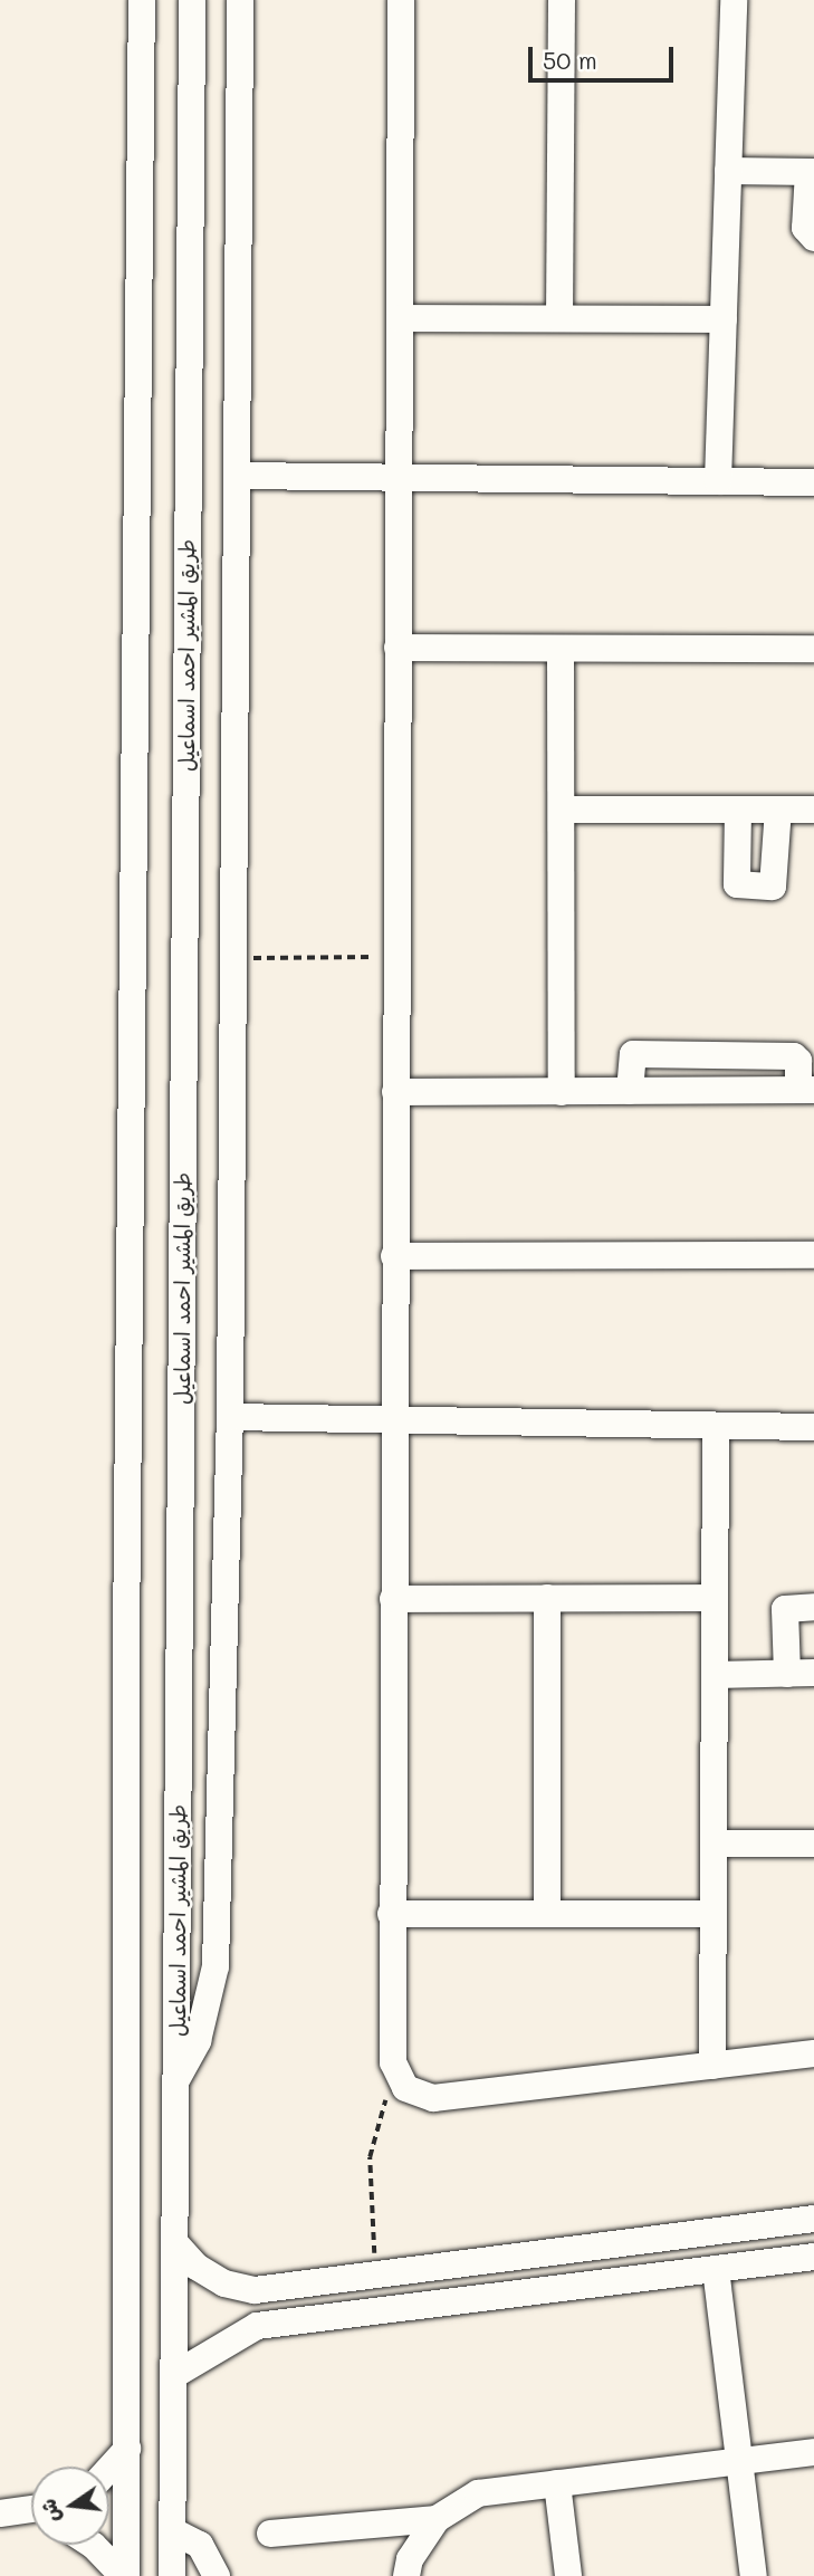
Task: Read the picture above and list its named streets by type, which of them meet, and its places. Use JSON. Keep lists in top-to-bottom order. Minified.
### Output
{"streets":{"street":["طريق المشير احمد اسماعيل"]},"scale_bar":"50 m","north":"left"}
